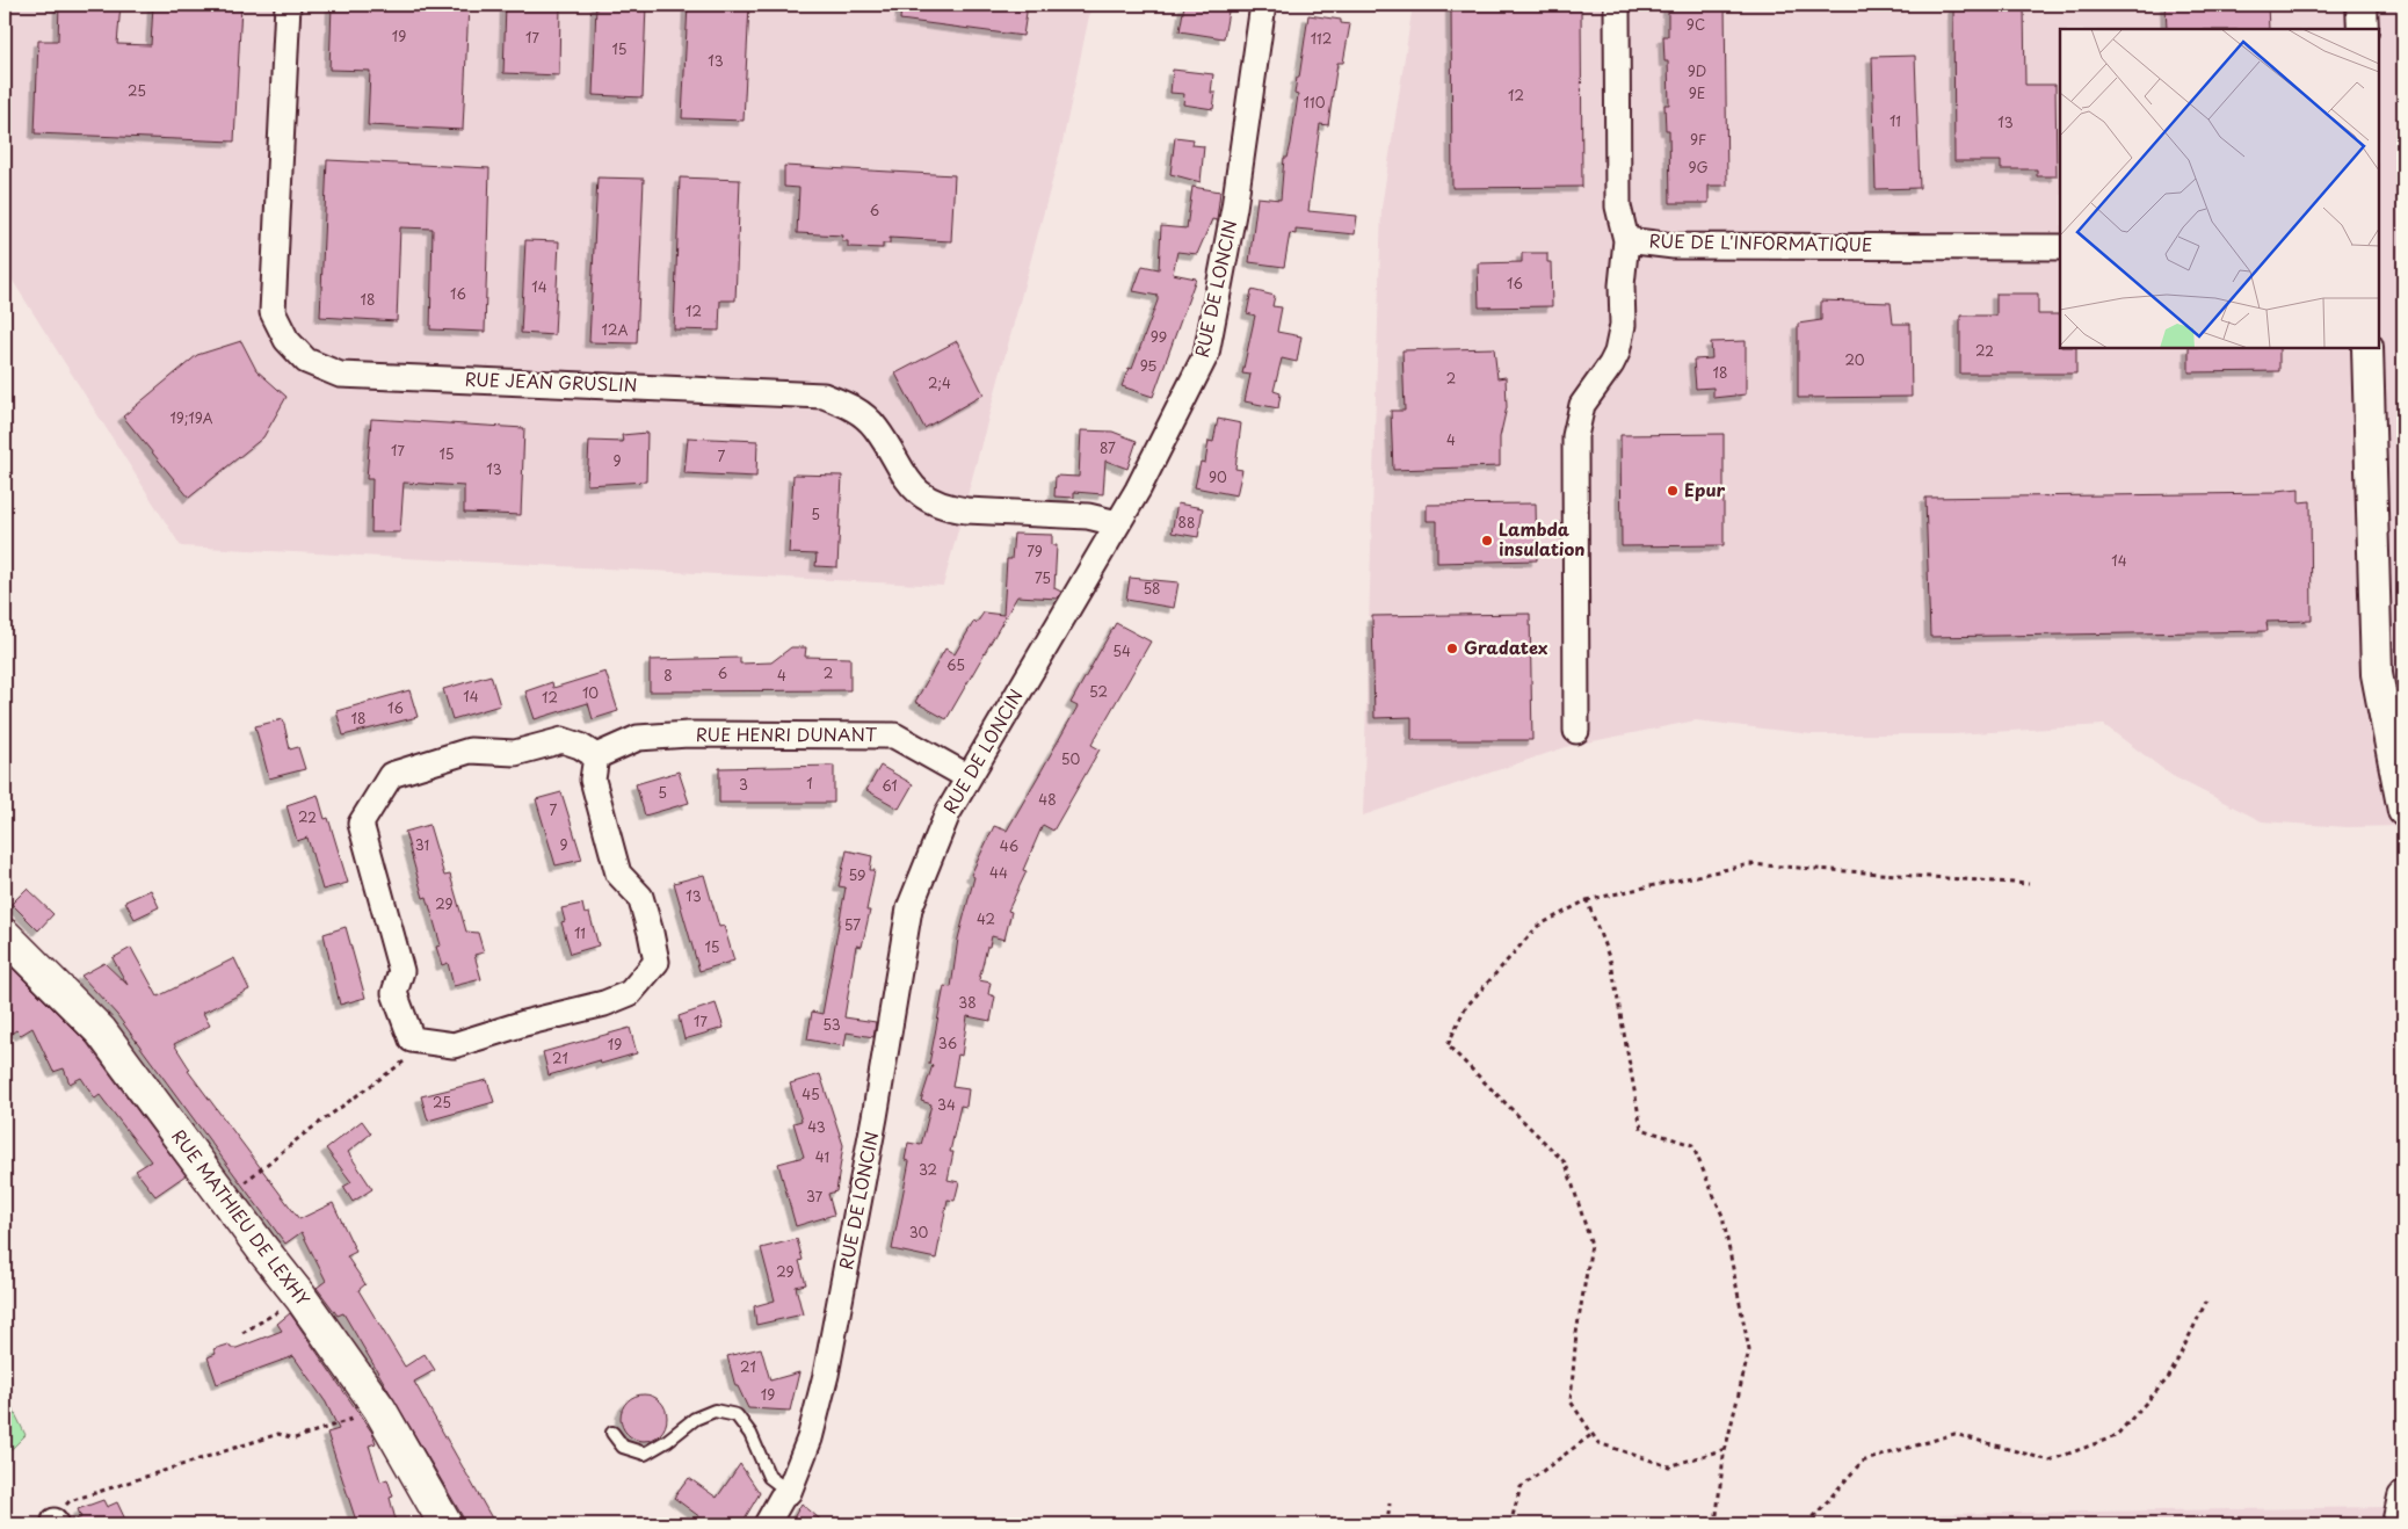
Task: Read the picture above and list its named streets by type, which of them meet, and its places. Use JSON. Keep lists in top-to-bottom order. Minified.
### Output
{"streets":{"main road":["RUE MATHIEU DE LEXHY"],"street":["RUE DE L'INFORMATIQUE","RUE DE LONCIN","RUE JEAN GRUSLIN","RUE HENRI DUNANT"]},"crossings":[["RUE DE LONCIN","RUE JEAN GRUSLIN"],["RUE DE LONCIN","RUE HENRI DUNANT"]],"places":["Epur","Lambda insulation","Gradatex"],"house_numbers":["9C","19","17","112","15","13","9D","25","9E","12","110","11","13","9F","9G","6","16","14","16","18","12","12A","99","22","20","95","18","2","2;4","19;19A","4","87","17","15","7","9","13","90","5","88","79","14","75","58","54","65","6","2","8","4","52","10","14","12","16","18","50","1","3","61","5","48","7","22","31","9","46","44","59","13","29","42","57","11","15","38","17","53","36","19","21","45","25","34","43","41","32","37","30","29","21","19"]}
